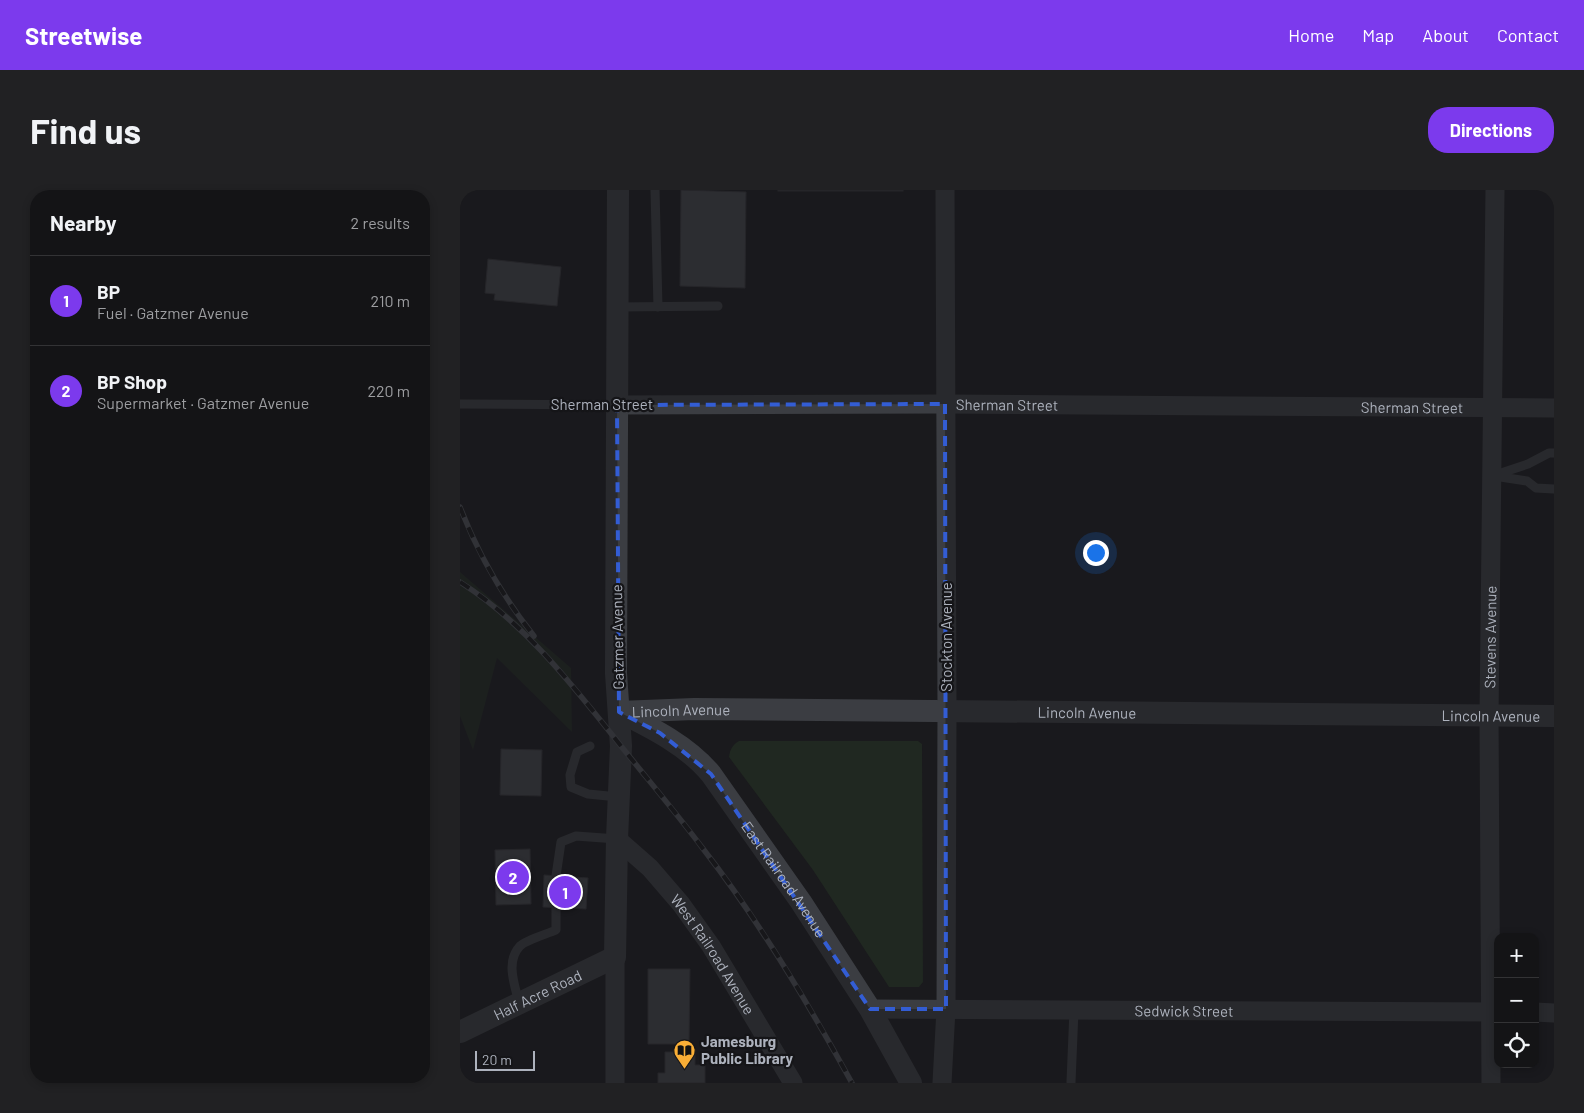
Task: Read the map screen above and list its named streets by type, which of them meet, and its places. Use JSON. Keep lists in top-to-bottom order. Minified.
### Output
{"streets":{"street":["Sherman Street","Stevens Avenue","Gatzmer Avenue","Stockton Avenue","Lincoln Avenue","East Railroad Avenue","West Railroad Avenue","Half Acre Road","Sedwick Street"]},"crossings":[["Sherman Street","Stevens Avenue"],["Sherman Street","Gatzmer Avenue"],["Sherman Street","Stockton Avenue"],["Stevens Avenue","Lincoln Avenue"],["Stevens Avenue","Sedwick Street"],["Gatzmer Avenue","Lincoln Avenue"],["Gatzmer Avenue","East Railroad Avenue"],["Gatzmer Avenue","West Railroad Avenue"],["Gatzmer Avenue","Half Acre Road"],["Stockton Avenue","Lincoln Avenue"],["Stockton Avenue","Sedwick Street"],["Lincoln Avenue","East Railroad Avenue"],["East Railroad Avenue","Sedwick Street"]],"places":{"library":["Jamesburg Public Library"]},"scale_bar":"20 m","page":{"header":"Streetwise","nav":["Home","Map","About","Contact"],"buttons":"Directions","title":"Find us","heading":["Nearby","2 results"],"list":[{"mark":"1","name":"BP","note":"Fuel · Gatzmer Avenue","value":"210 m"},{"mark":"2","name":"BP Shop","note":"Supermarket · Gatzmer Avenue","value":"220 m"}],"pins":["2","1"],"map_buttons":["+","−"],"scale":"20 m"}}
